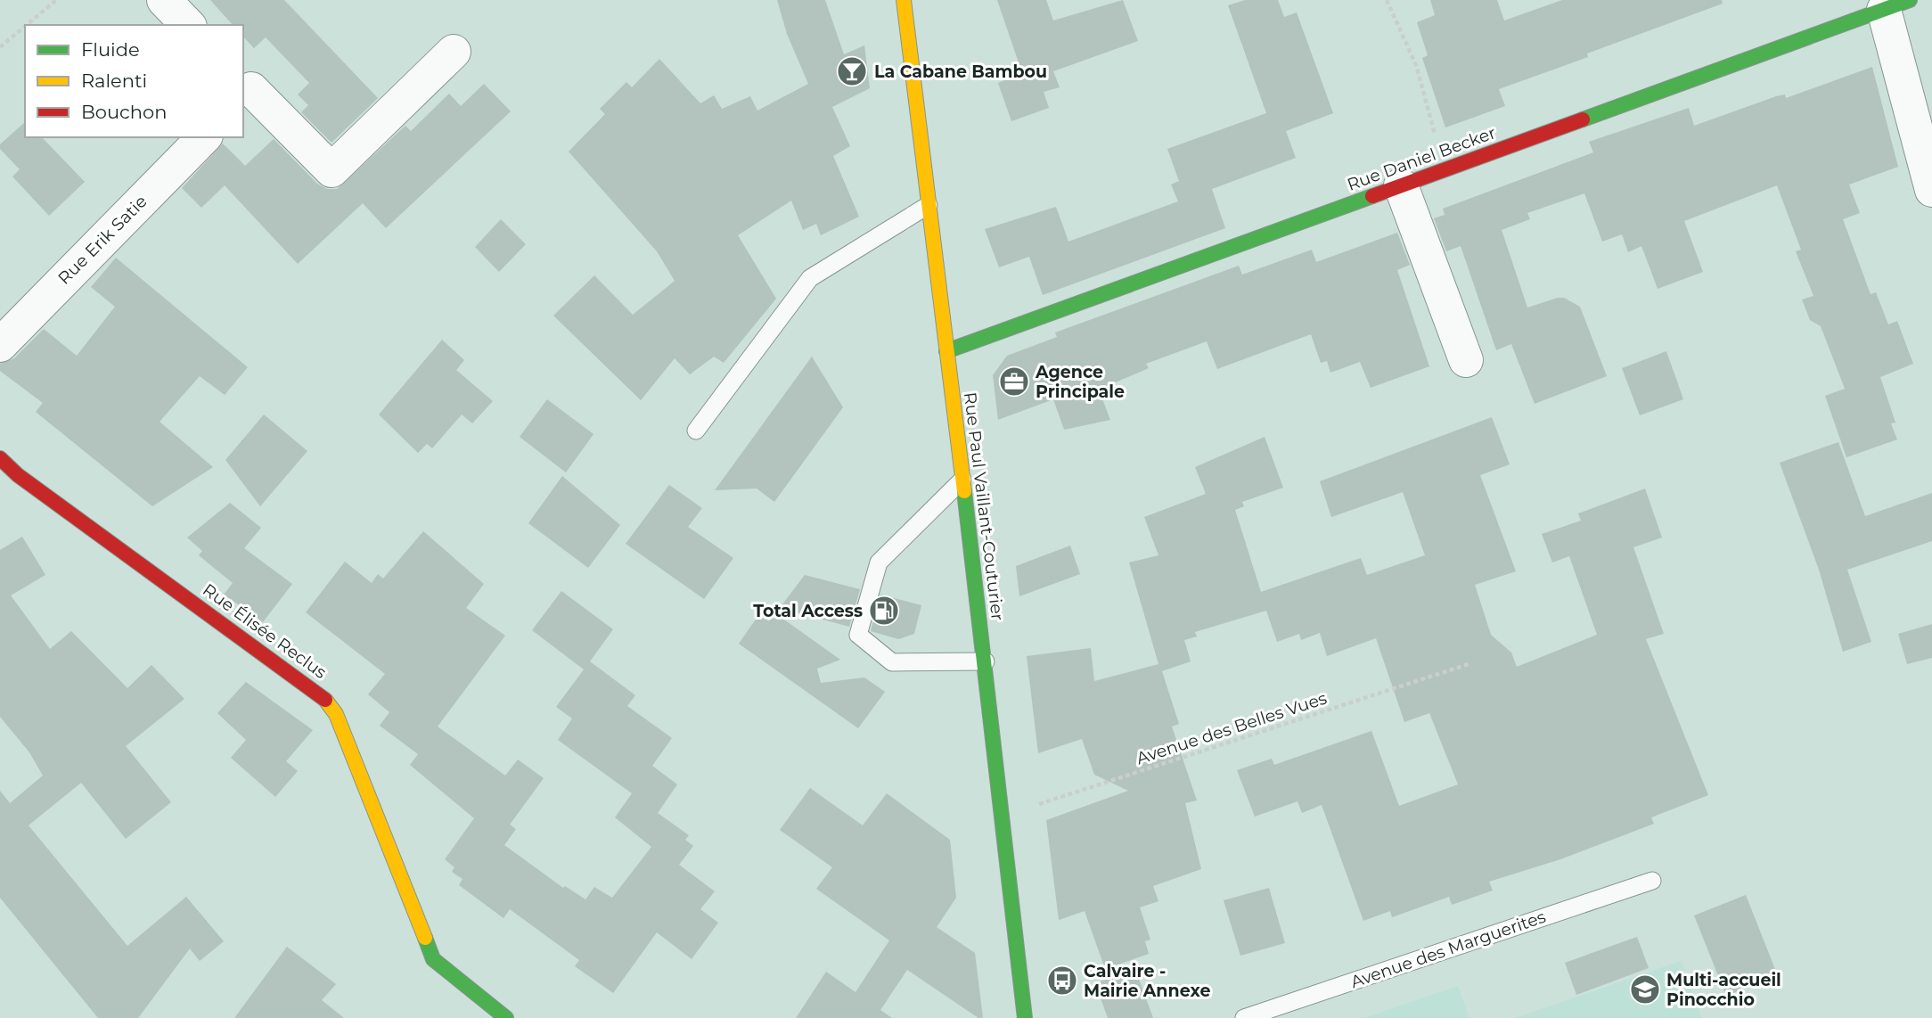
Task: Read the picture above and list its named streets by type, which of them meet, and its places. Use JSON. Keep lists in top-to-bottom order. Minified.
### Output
{"streets":{"street":["Rue Daniel Becker","Rue Erik Satie","Rue Paul Vaillant-Couturier","Rue Élisée Reclus"],"lane":["Avenue des Marguerites"],"path":["Avenue des Belles Vues"]},"crossings":[["Rue Daniel Becker","Rue Paul Vaillant-Couturier"],["Rue Paul Vaillant-Couturier","Avenue des Belles Vues"]],"places":{"bar":["La Cabane Bambou"],"office":["Agence Principale"],"fuel station":["Total Access"],"bus stop":["Calvaire - Mairie Annexe"],"school or university":["Multi-accueil Pinocchio"]},"legend":["Fluide","Ralenti","Bouchon"]}
